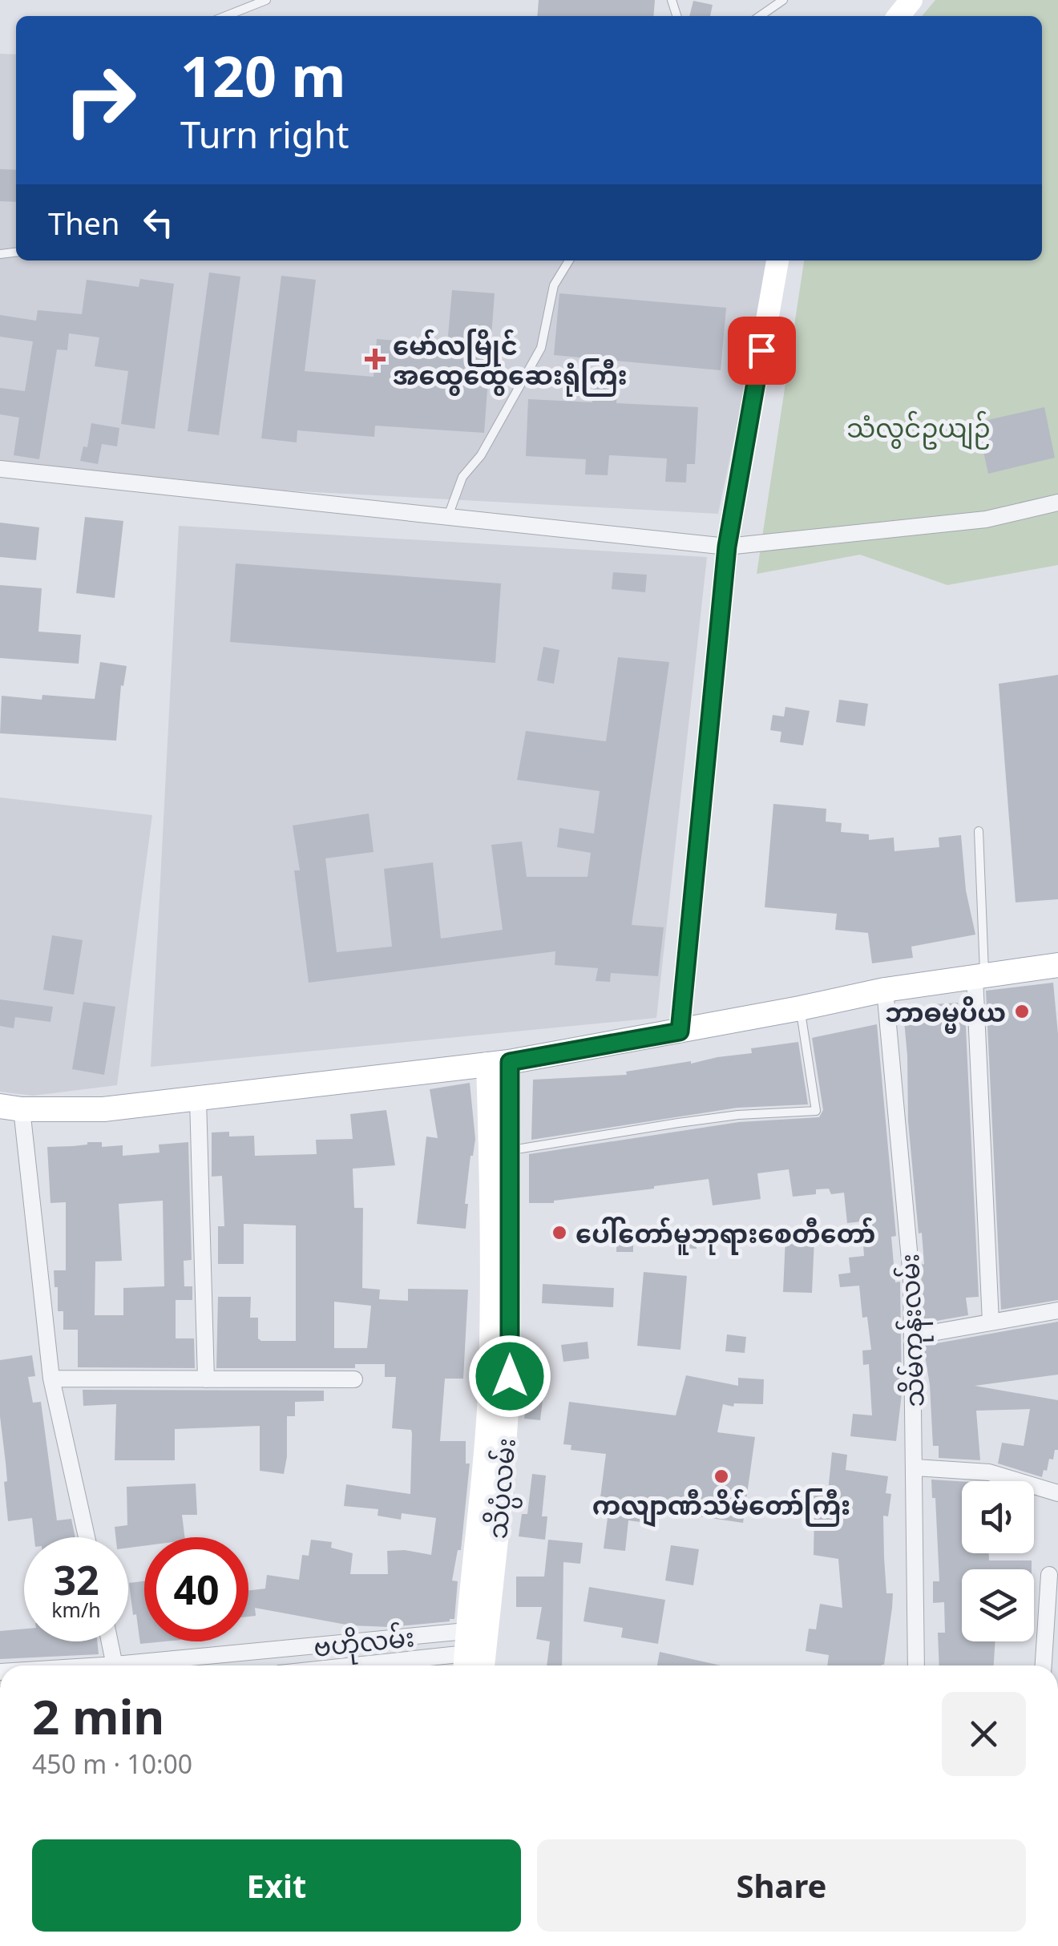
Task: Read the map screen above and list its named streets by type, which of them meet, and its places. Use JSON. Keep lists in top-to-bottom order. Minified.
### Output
{"streets":{"street":["သိမ်ကုန်းလမ်း","သိပ္ပံလမ်း","ဗဟိုလမ်း"]},"crossings":[["သိပ္ပံလမ်း","ဗဟိုလမ်း"]],"parks":["သံလွင်ဥယျဉ်"],"places":{"health":["မော်လမြိုင် အထွေထွေဆေးရုံကြီး"],"other":["ဘာဓမ္မပိယ","ပေါ်တော်မူဘုရားစေတီတော်","ကလျာဏီသိမ်တော်ကြီး"]},"page":{"turn":["120 m","Turn right"],"then":"Then","speed":"32 km/h","limit":"40","heading":["2 min","450 m · 10:00"],"buttons":["Exit","Share"]}}
